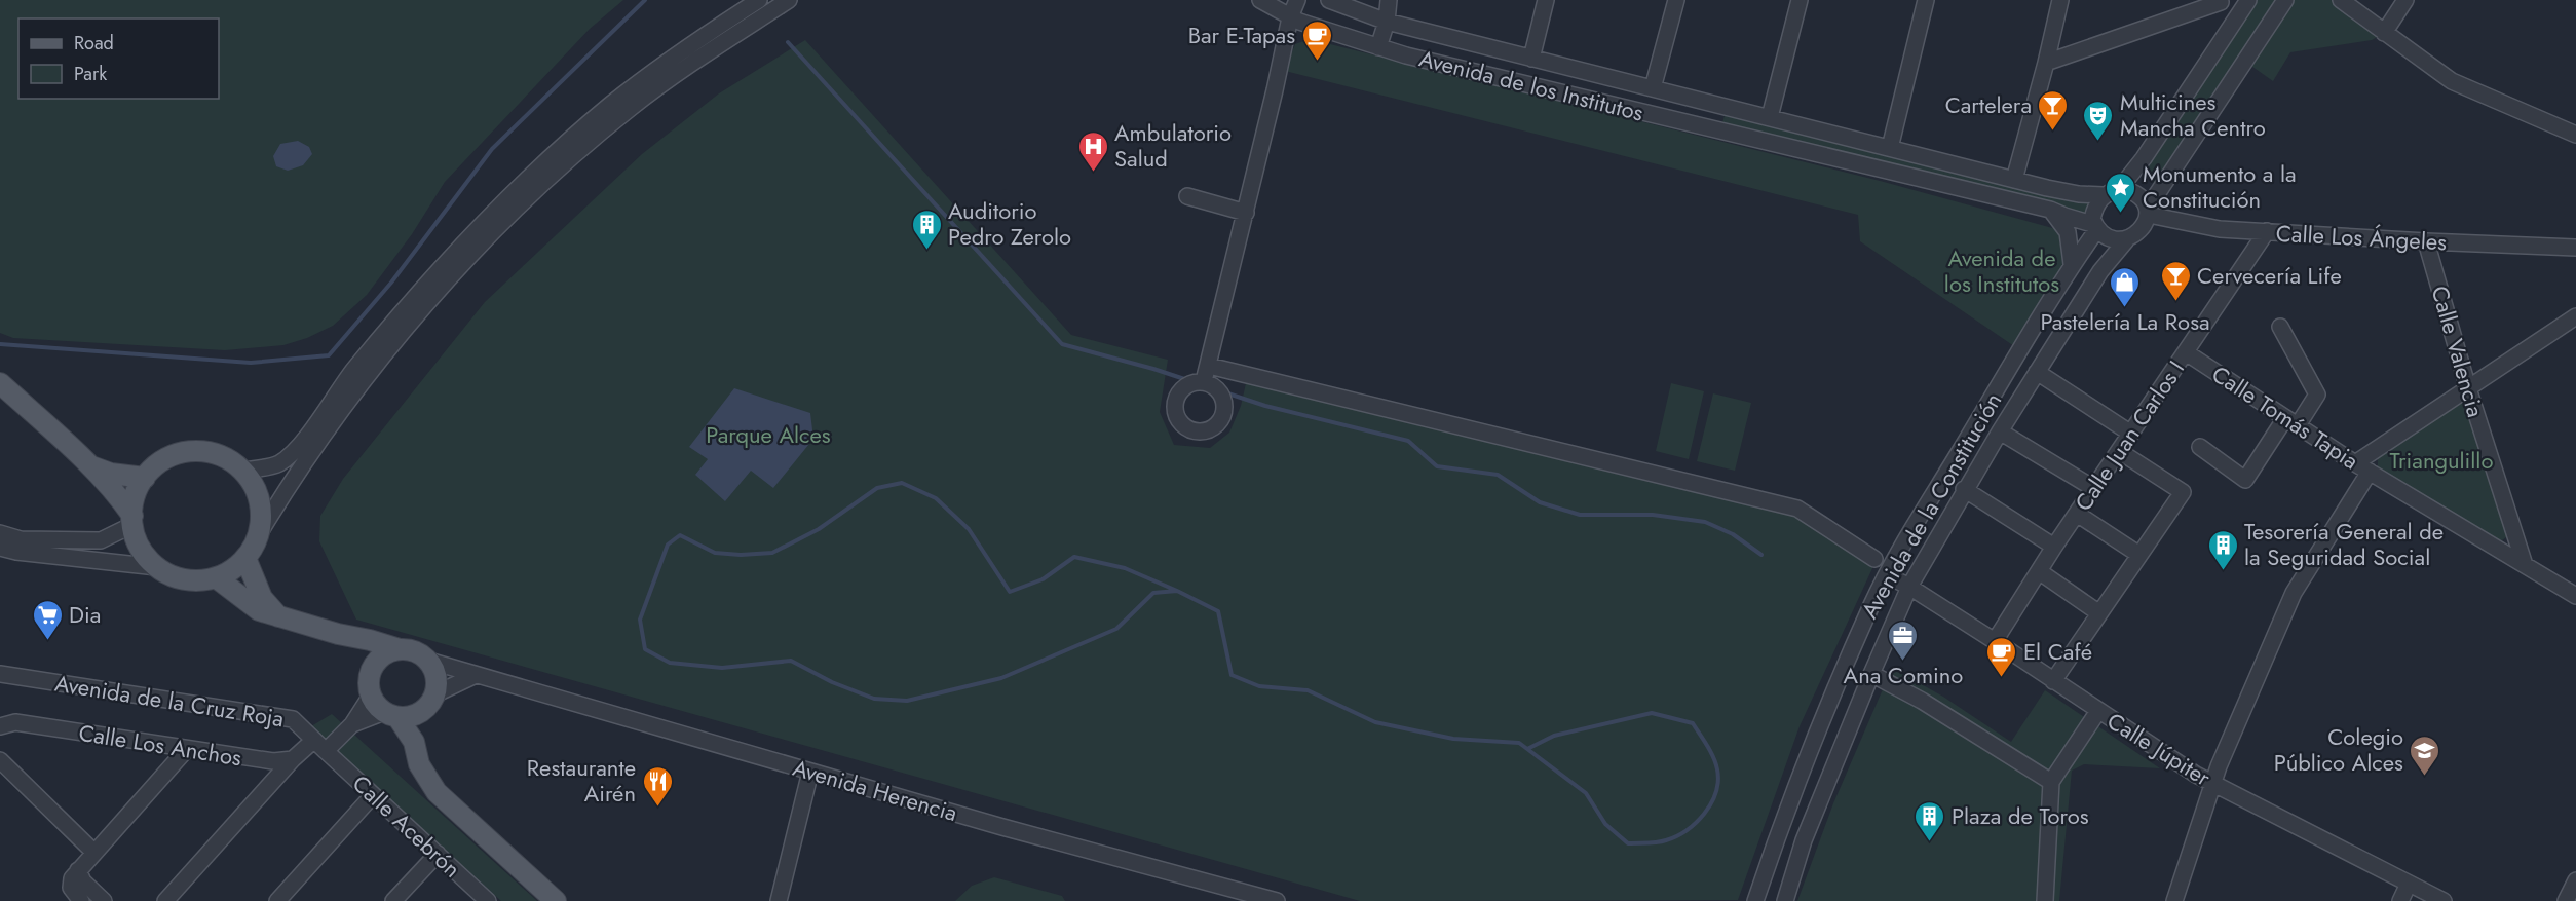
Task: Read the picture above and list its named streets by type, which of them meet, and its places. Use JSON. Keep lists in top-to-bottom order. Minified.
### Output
{"streets":{"street":["Avenida de los Institutos","Calle Los Ángeles","Calle Valencia","Calle Tomás Tapia","Calle Juan Carlos I","Avenida de la Constitución","Avenida de la Cruz Roja","Calle Los Anchos","Calle Júpiter","Avenida Herencia","Calle Acebrón"]},"crossings":[["Avenida de los Institutos","Calle Los Ángeles"],["Avenida de los Institutos","Avenida de la Constitución"],["Calle Los Ángeles","Calle Valencia"],["Calle Los Ángeles","Calle Juan Carlos I"],["Calle Los Ángeles","Avenida de la Constitución"],["Calle Valencia","Calle Tomás Tapia"],["Calle Tomás Tapia","Calle Juan Carlos I"],["Calle Juan Carlos I","Calle Júpiter"],["Avenida de la Constitución","Calle Júpiter"],["Avenida de la Cruz Roja","Calle Acebrón"]],"parks":["Avenida de los Institutos","Parque Alces","Triangulillo"],"places":{"cafe":["Bar E-Tapas","El Café"],"bar":["Cartelera","Cervecería Life"],"theatre":["Multicines Mancha Centro"],"hospital":["Ambulatorio Salud"],"place":["Monumento a la Constitución"],"building":["Auditorio Pedro Zerolo","Tesorería General de la Seguridad Social","Plaza de Toros"],"shop":["Pastelería La Rosa"],"supermarket":["Dia"],"office":["Ana Comino"],"school or university":["Colegio Público Alces"],"restaurant":["Restaurante Airén"]},"legend":["Road","Park"]}
